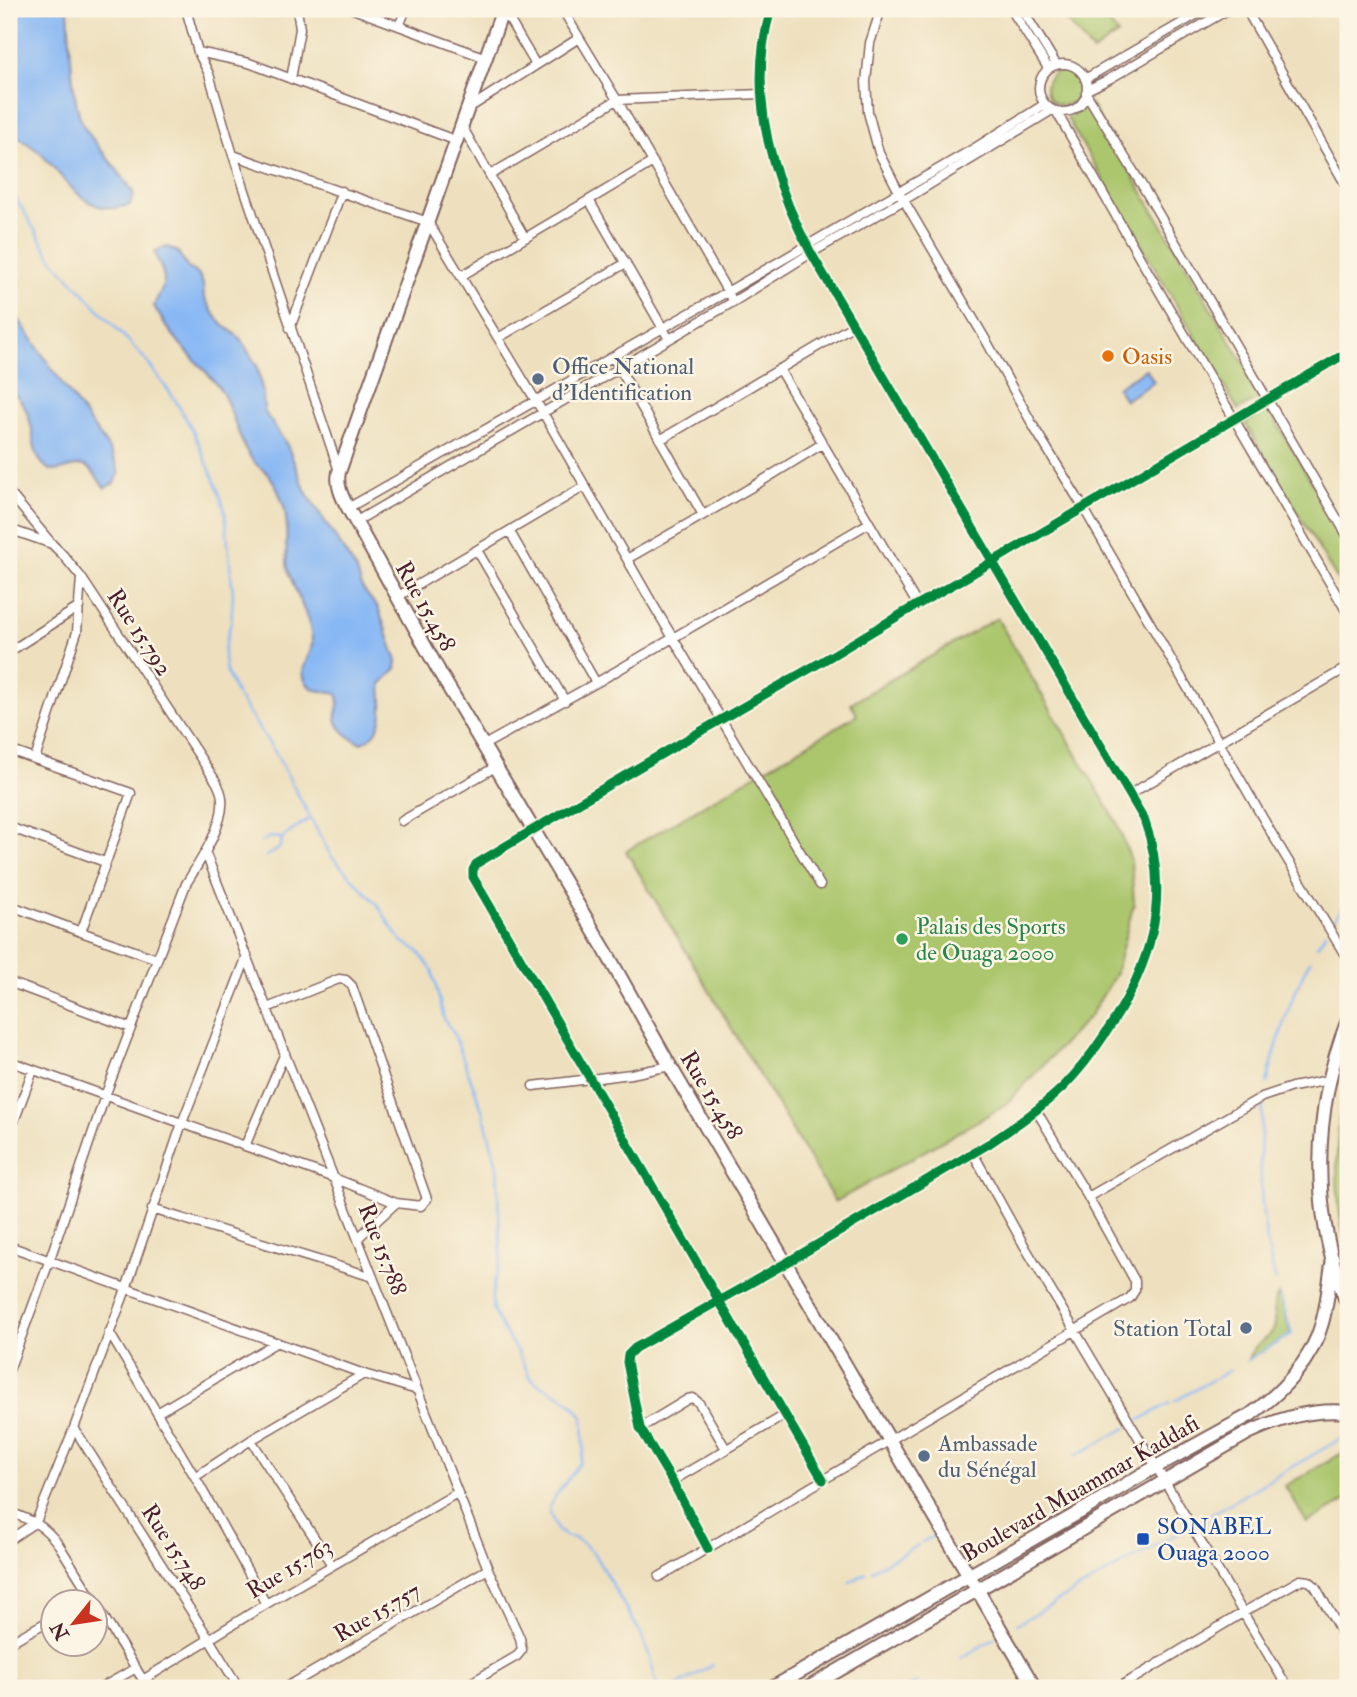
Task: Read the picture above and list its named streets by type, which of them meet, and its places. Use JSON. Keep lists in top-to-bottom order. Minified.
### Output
{"streets":{"main road":["Rue 15.458","Boulevard Muammar Kaddafi"],"street":["Rue 15.792","Rue 15.788","Rue 15.748","Rue 15.763","Rue 15.757"]},"crossings":[["Rue 15.458","Boulevard Muammar Kaddafi"],["Rue 15.792","Rue 15.788"],["Rue 15.788","Rue 15.763"],["Rue 15.788","Rue 15.757"],["Rue 15.748","Rue 15.763"]],"places":{"other":["Oasis","Office National d'Identification","Palais des Sports de Ouaga 2000","Station Total","Ambassade du Sénégal"],"transit":["SONABEL Ouaga 2000"]},"north":"bottom left"}
